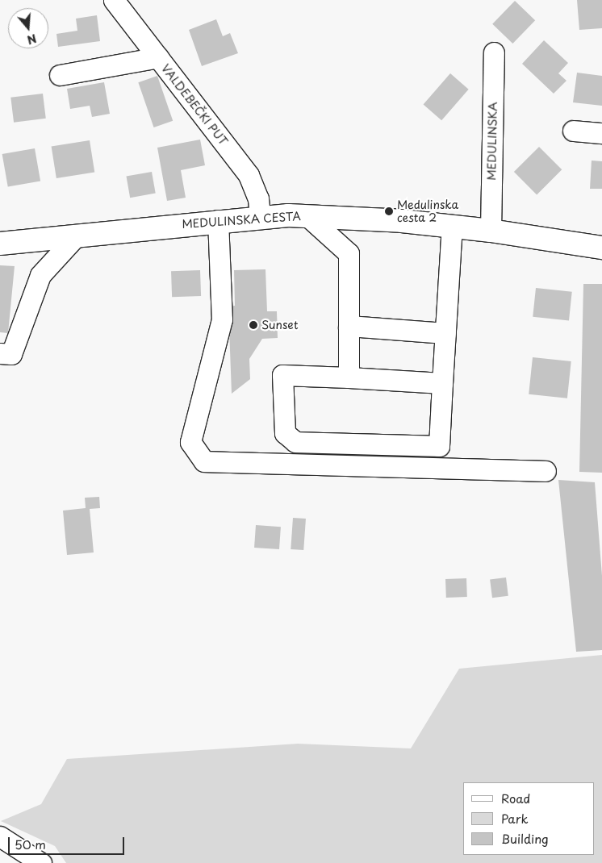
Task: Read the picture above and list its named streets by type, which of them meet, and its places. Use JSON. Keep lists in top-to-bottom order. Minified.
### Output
{"streets":{"main road":["MEDULINSKA CESTA"],"street":["VALDEBEČKI PUT","MEDULINSKA"]},"crossings":[["VALDEBEČKI PUT","MEDULINSKA CESTA"],["MEDULINSKA","MEDULINSKA CESTA"]],"places":["Medulinska cesta 2","Sunset"],"legend":["Road","Park","Building"],"scale_bar":"50 m","north":"bottom"}
